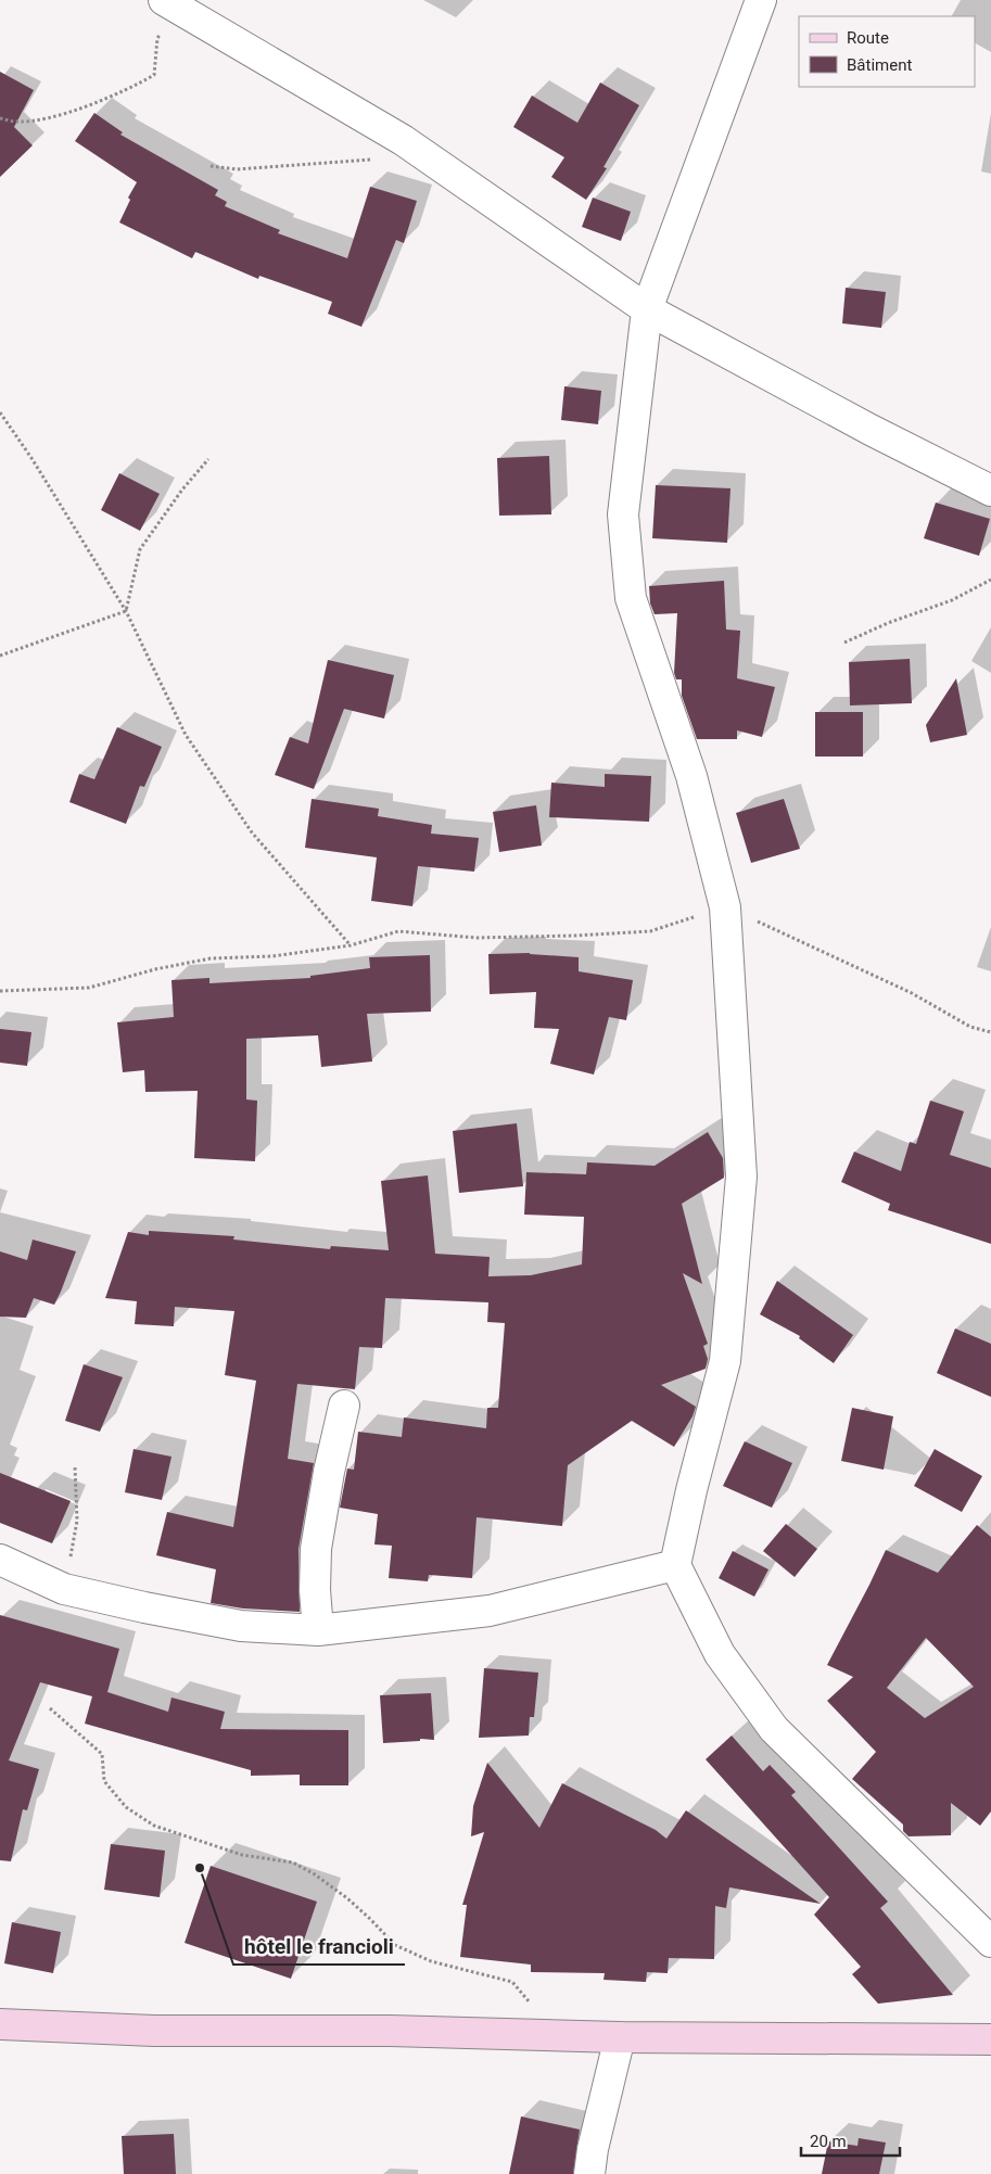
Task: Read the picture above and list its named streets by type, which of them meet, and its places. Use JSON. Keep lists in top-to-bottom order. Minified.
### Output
{"places":["hôtel le francioli"],"legend":["Route","Bâtiment"],"scale_bar":"20 m"}
